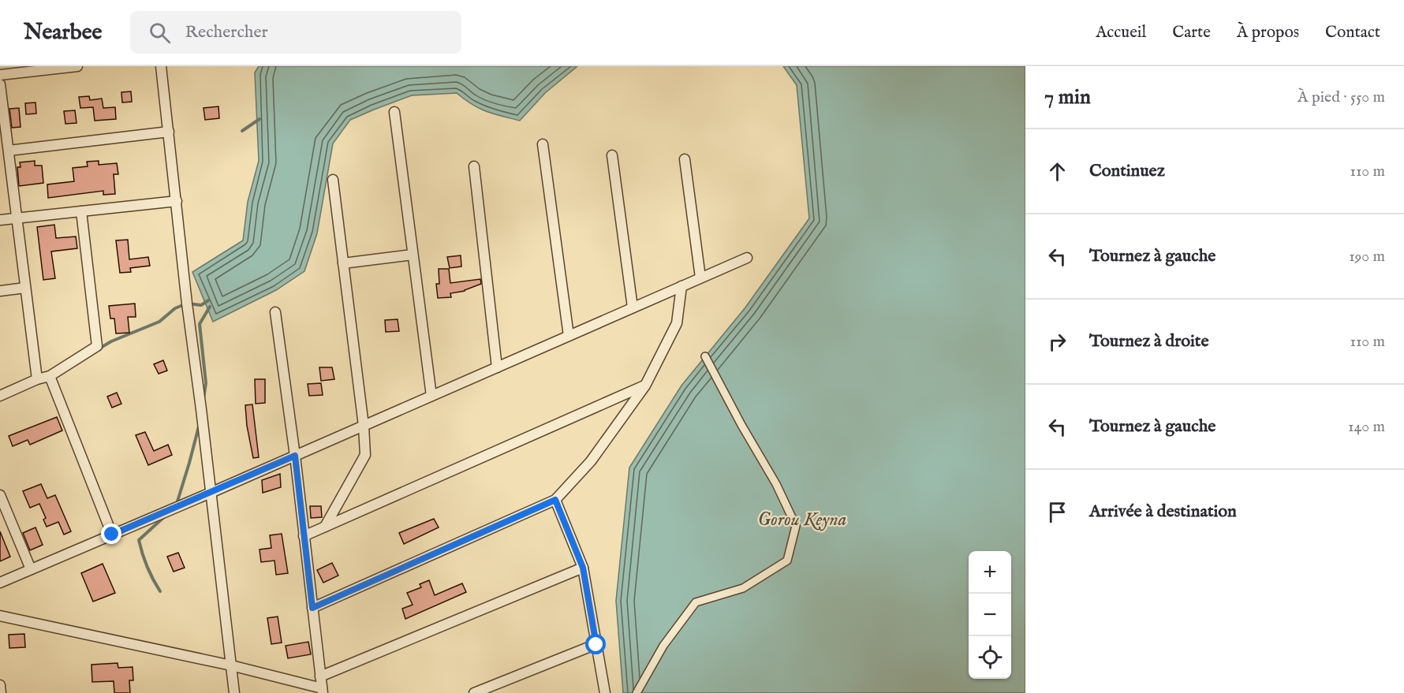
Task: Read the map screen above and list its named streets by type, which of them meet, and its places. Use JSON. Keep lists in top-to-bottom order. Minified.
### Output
{"water":["Gorou Keyna"],"page":{"header":"Nearbee","search":"Rechercher","nav":["Accueil","Carte","À propos","Contact"],"heading":["7 min","À pied · 550 m"],"list":[["Continuez","110 m"],["Tournez à gauche","190 m"],["Tournez à droite","110 m"],["Tournez à gauche","140 m"],"Arrivée à destination"],"map_buttons":["+","−"]}}
